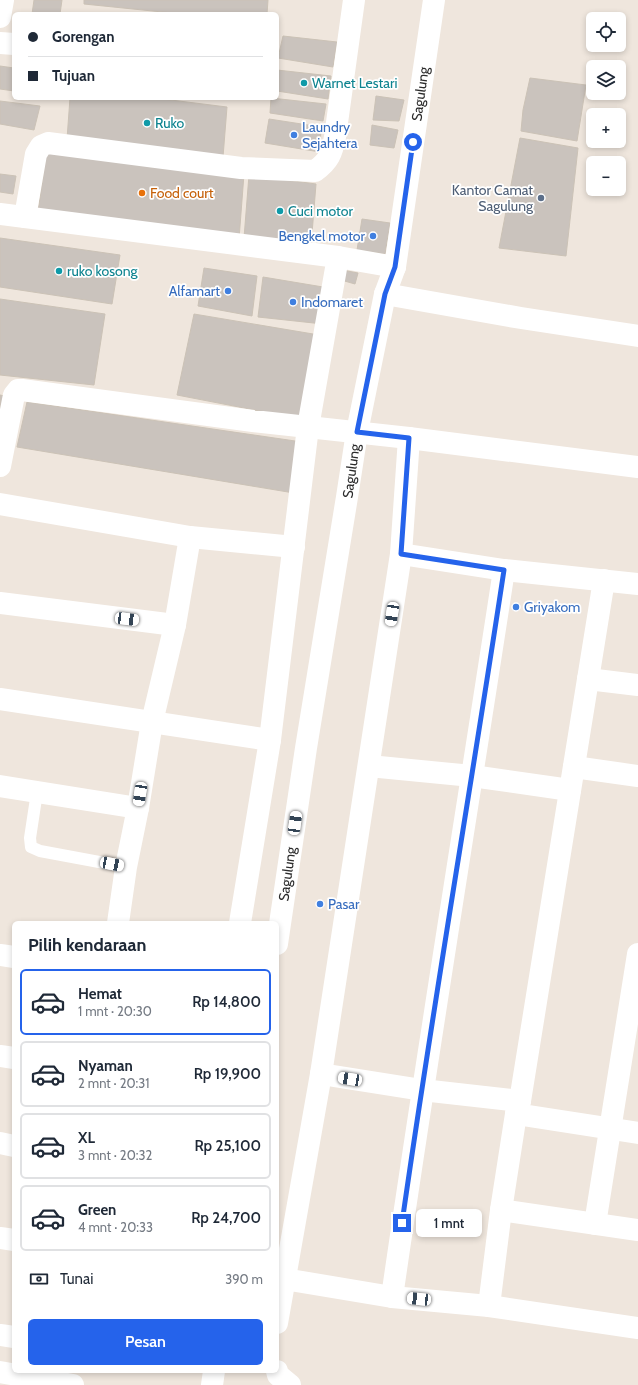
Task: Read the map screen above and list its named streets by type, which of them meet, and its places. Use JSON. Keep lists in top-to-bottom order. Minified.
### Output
{"streets":{"street":["Sagulung"]},"places":["Warnet Lestari","Ruko","Laundry Sejahtera","Food court","Kantor Camat Sagulung","Cuci motor","Bengkel motor","ruko kosong","Alfamart","Indomaret","Griyakom","Pasar"],"page":{"map_buttons":["+","−"],"banner":["Gorengan","Tujuan"],"heading":"Pilih kendaraan","list":[{"name":"Hemat","note":"1 mnt · 20:30","value":"Rp 14,800"},{"name":"Nyaman","note":"2 mnt · 20:31","value":"Rp 19,900"},{"name":"XL","note":"3 mnt · 20:32","value":"Rp 25,100"},{"name":"Green","note":"4 mnt · 20:33","value":"Rp 24,700"}],"bubble":"1 mnt","pay":["Tunai","390 m"],"buttons":"Pesan"}}
